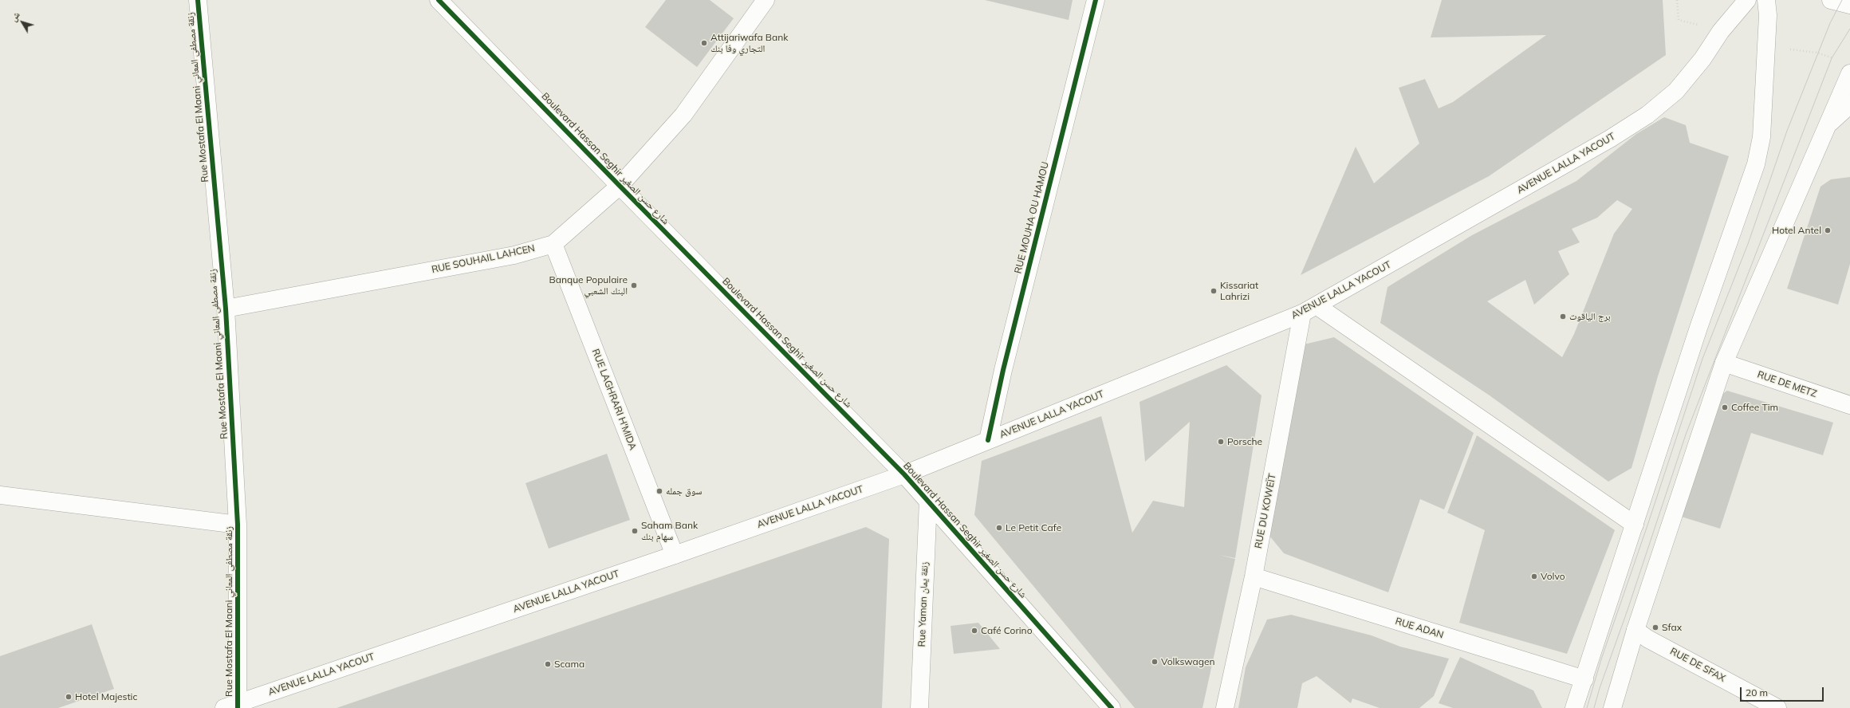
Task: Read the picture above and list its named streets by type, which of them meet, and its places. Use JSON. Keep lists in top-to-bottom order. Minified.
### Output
{"streets":{"street":["Rue Mostafa El Maani زنقة مصطفى المعاني","Boulevard Hassan Seghir شارع حسن الصغير","AVENUE LALLA YACOUT","RUE MOUHA OU HAMOU","RUE SOUHAIL LAHCEN","RUE DE METZ","RUE LAGHRARI H'MIDA","RUE DU KOWEÏT","Rue Yaman زنقة يمان","RUE ADAN","RUE DE SFAX"]},"crossings":[["Rue Mostafa El Maani زنقة مصطفى المعاني","AVENUE LALLA YACOUT"],["Rue Mostafa El Maani زنقة مصطفى المعاني","RUE SOUHAIL LAHCEN"],["Boulevard Hassan Seghir شارع حسن الصغير","AVENUE LALLA YACOUT"],["Boulevard Hassan Seghir شارع حسن الصغير","RUE SOUHAIL LAHCEN"],["Boulevard Hassan Seghir شارع حسن الصغير","Rue Yaman زنقة يمان"],["AVENUE LALLA YACOUT","RUE MOUHA OU HAMOU"],["AVENUE LALLA YACOUT","RUE LAGHRARI H'MIDA"],["AVENUE LALLA YACOUT","RUE DU KOWEÏT"],["RUE SOUHAIL LAHCEN","RUE LAGHRARI H'MIDA"],["RUE DU KOWEÏT","RUE ADAN"]],"places":["Attijariwafa Bank التجاري وفا بنك","Hotel Antel","Banque Populaire البنك الشعبي","Kissariat Lahrizi","برج الياقوت","Coffee Tim","Porsche","سوق جمله","Le Petit Cafe","Saham Bank سهام بنك","Volvo","Sfax","Café Corino","Volkswagen","Scama","Hotel Majestic"],"scale_bar":"20 m","north":"top left"}
